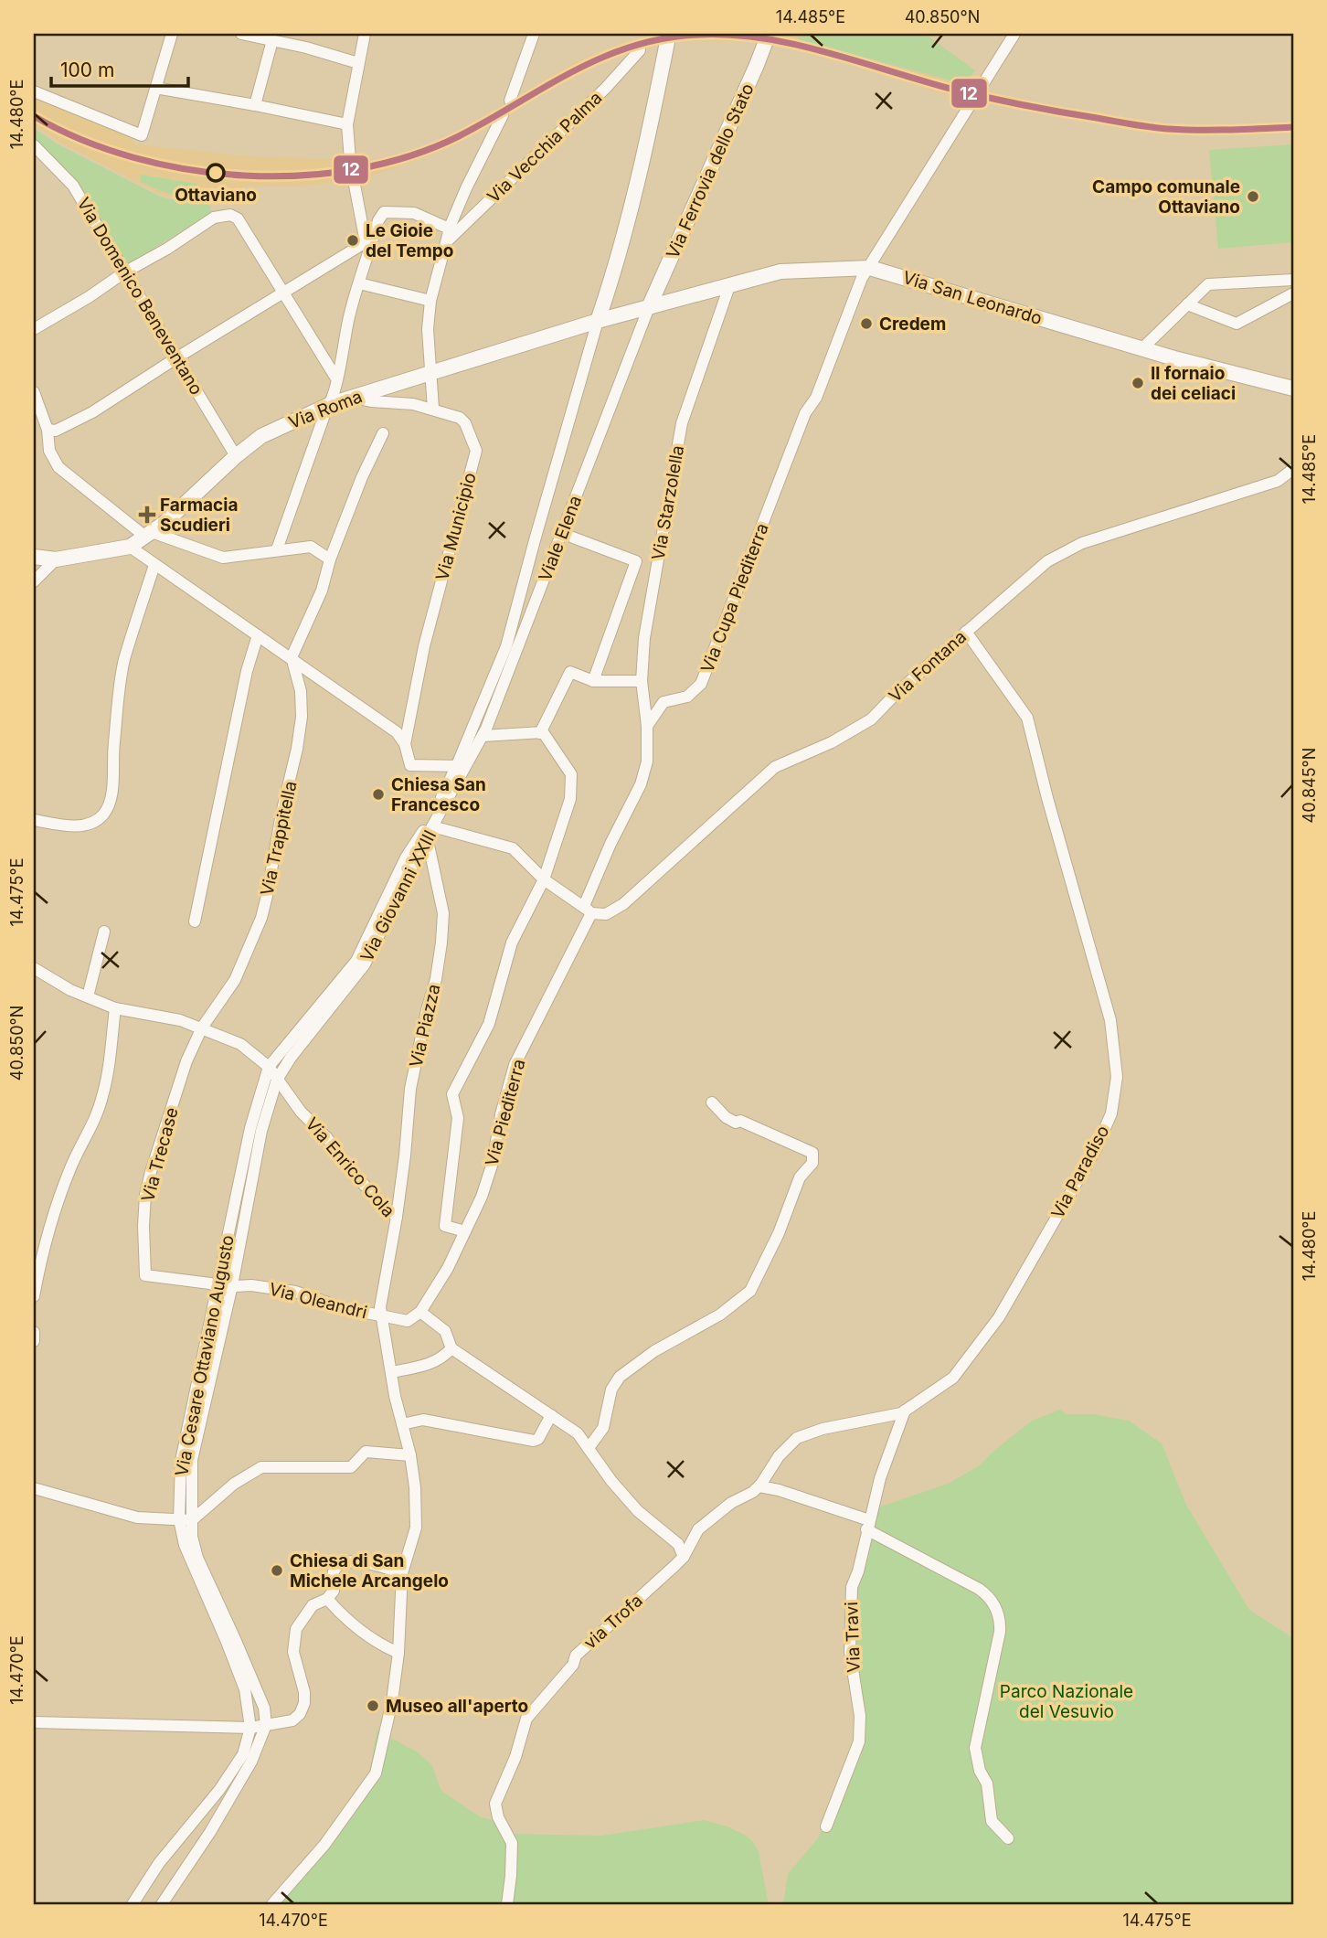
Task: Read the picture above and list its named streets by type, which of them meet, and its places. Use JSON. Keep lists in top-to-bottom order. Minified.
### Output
{"streets":{"main road":["Via Ferrovia dello Stato","Via San Leonardo","Via Roma"],"street":["Via Vecchia Palma","Via Domenico Beneventano","Via Starzolella","Via Municipio","Viale Elena","Via Cupa Piediterra","Via Fontana","Via Trappitella","Via Giovanni XXIII","Via Piazza","Via Piediterra","Via Trecase","Via Enrico Cola","Via Paradiso","Via Oleandri","Via Cesare Ottaviano Augusto","via Trofa","Via Travi"]},"crossings":[["Via Ferrovia dello Stato","Via San Leonardo"],["Via Ferrovia dello Stato","Via Roma"],["Via Ferrovia dello Stato","Viale Elena"],["Via Domenico Beneventano","Via Roma"],["Via San Leonardo","Via Roma"],["Via San Leonardo","Via Starzolella"],["Via San Leonardo","Viale Elena"],["Via San Leonardo","Via Cupa Piediterra"],["Via Roma","Via Municipio"],["Via Roma","Viale Elena"],["Via Starzolella","Via Cupa Piediterra"],["Viale Elena","Via Giovanni XXIII"],["Via Fontana","Via Piediterra"],["Via Fontana","Via Paradiso"],["Via Trappitella","Via Trecase"],["Via Giovanni XXIII","Via Piazza"],["Via Giovanni XXIII","Via Enrico Cola"],["Via Giovanni XXIII","Via Cesare Ottaviano Augusto"],["Via Piazza","Via Enrico Cola"],["Via Piediterra","Via Oleandri"],["Via Trecase","Via Enrico Cola"],["Via Trecase","Via Oleandri"],["Via Trecase","Via Cesare Ottaviano Augusto"],["Via Enrico Cola","Via Oleandri"],["Via Enrico Cola","Via Cesare Ottaviano Augusto"],["Via Paradiso","via Trofa"],["Via Paradiso","Via Travi"],["Via Oleandri","Via Cesare Ottaviano Augusto"]],"parks":["Parco Nazionale del Vesuvio"],"places":{"other":["Ottaviano","Campo comunale Ottaviano","Le Gioie del Tempo","Credem","Il fornaio dei celiaci","Chiesa San Francesco","Chiesa di San Michele Arcangelo","Museo all'aperto"],"health":["Farmacia Scudieri"]},"lines":["transit line 12"],"scale_bar":"100 m","coordinates":["14.485°E","40.850°N","14.480°E","40.845°N","14.475°E","14.470°E"]}
